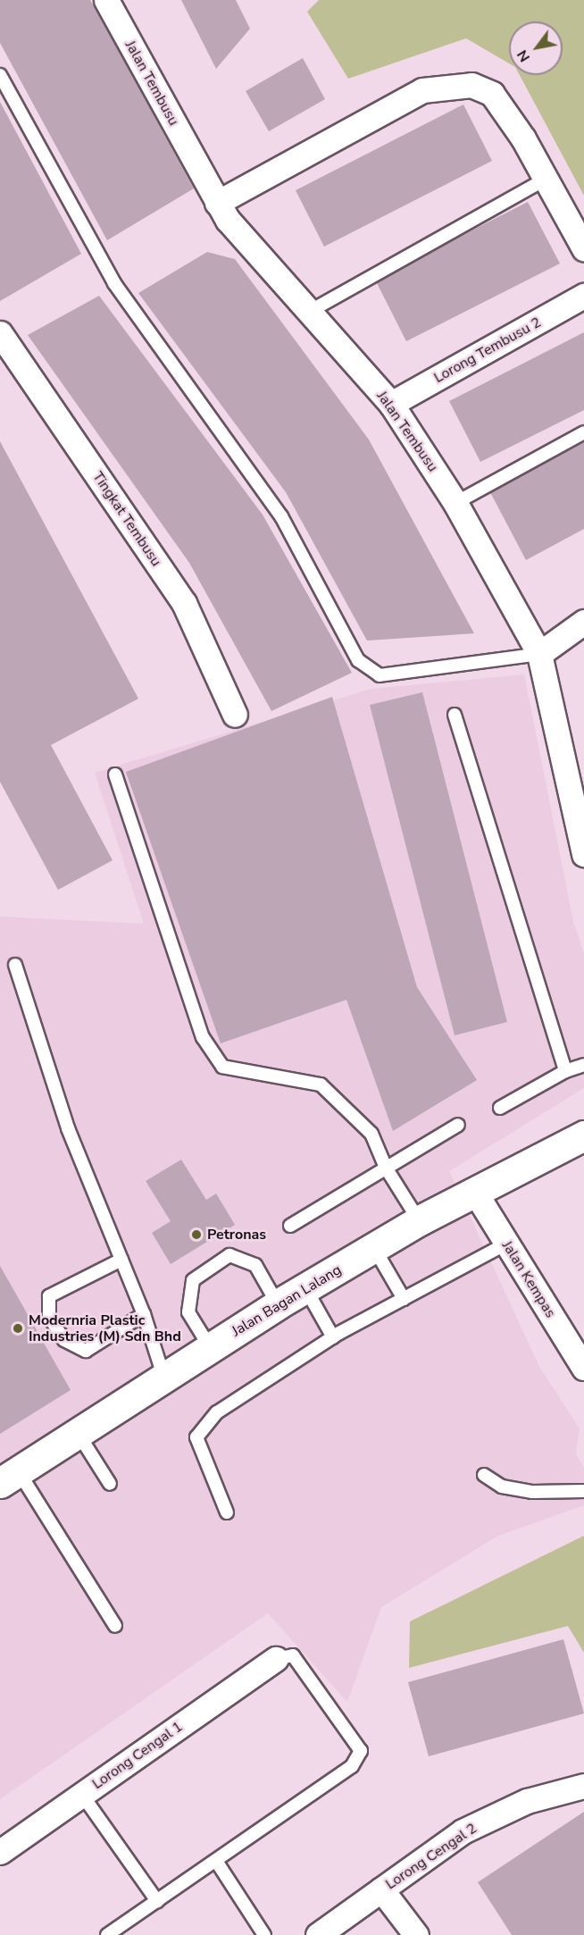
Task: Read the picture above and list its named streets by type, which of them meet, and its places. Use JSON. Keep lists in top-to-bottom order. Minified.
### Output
{"streets":{"main road":["Jalan Bagan Lalang"],"street":["Jalan Tembusu","Lorong Tembusu 2","Tingkat Tembusu","Jalan Kempas","Lorong Cengal 1","Lorong Cengal 2"]},"crossings":[["Jalan Tembusu","Lorong Tembusu 2"],["Jalan Kempas","Jalan Bagan Lalang"]],"places":["Petronas","Modernria Plastic Industries (M) Sdn Bhd"],"north":"bottom left"}
